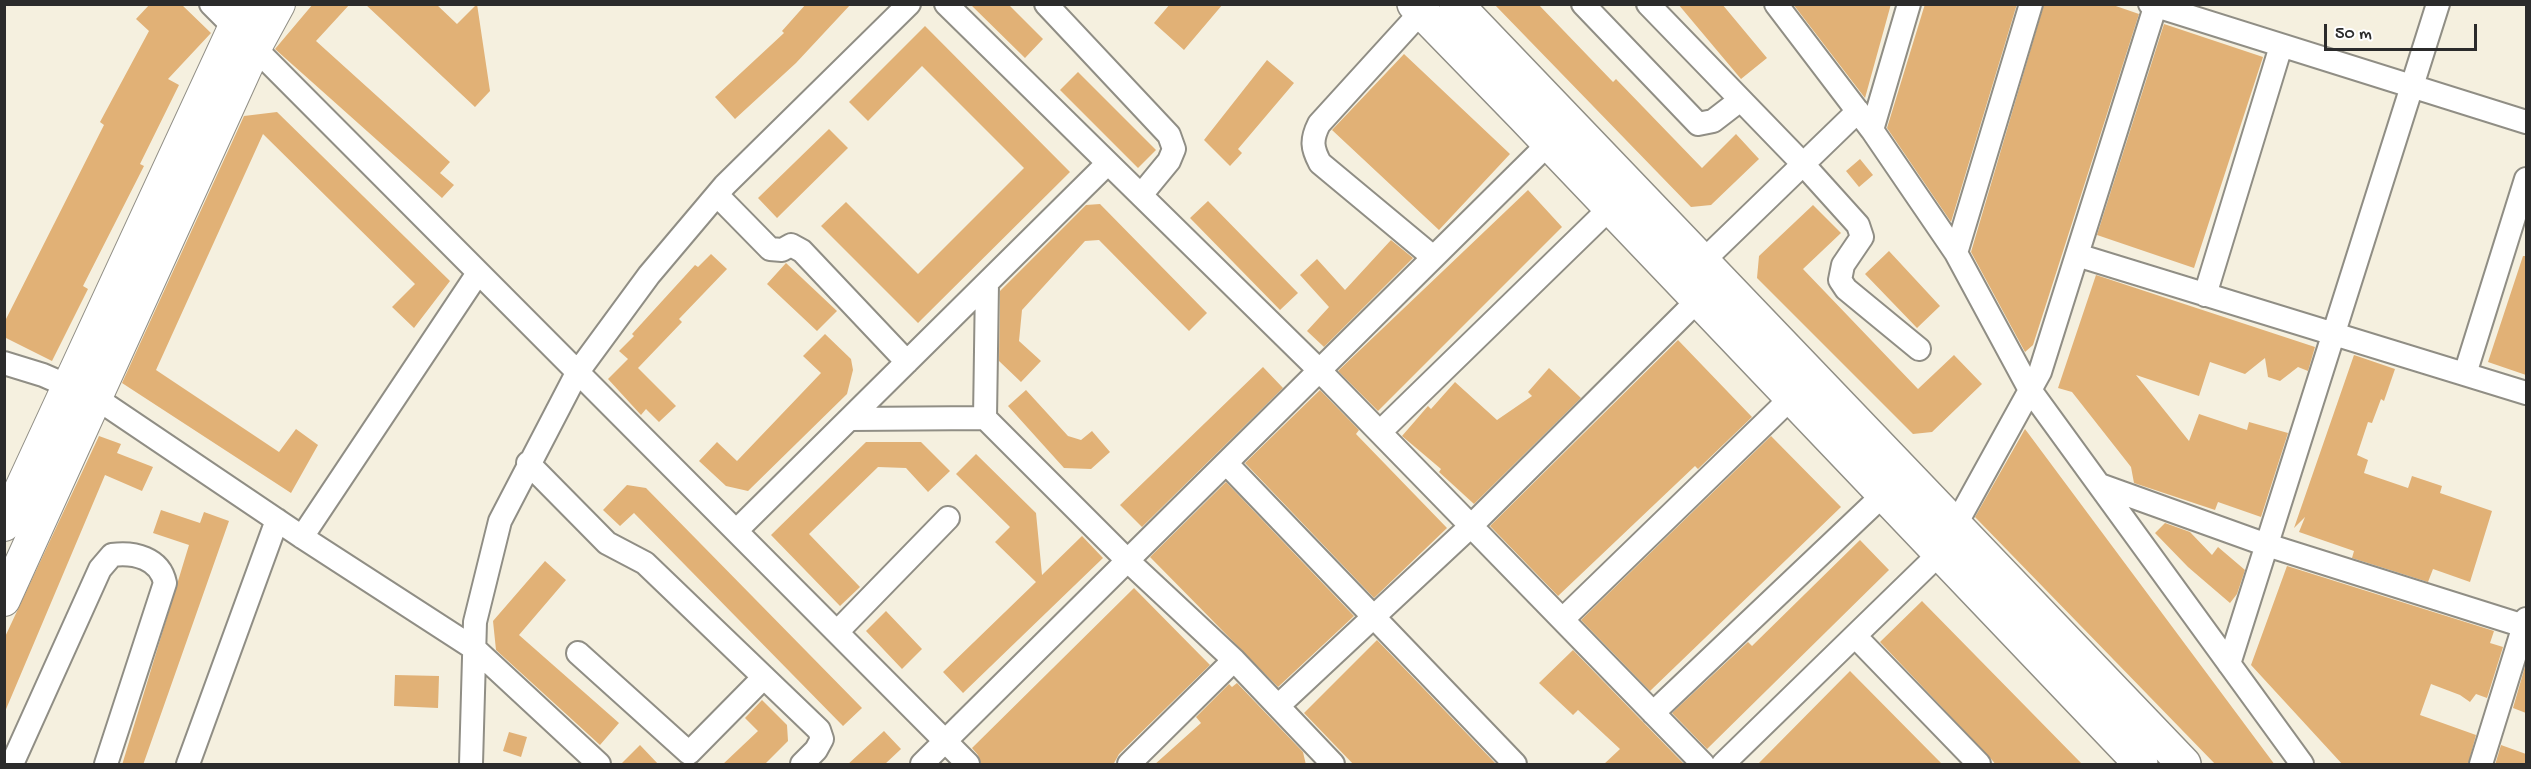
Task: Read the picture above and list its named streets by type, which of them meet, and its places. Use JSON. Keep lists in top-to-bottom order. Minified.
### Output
{"scale_bar":"50 m"}
